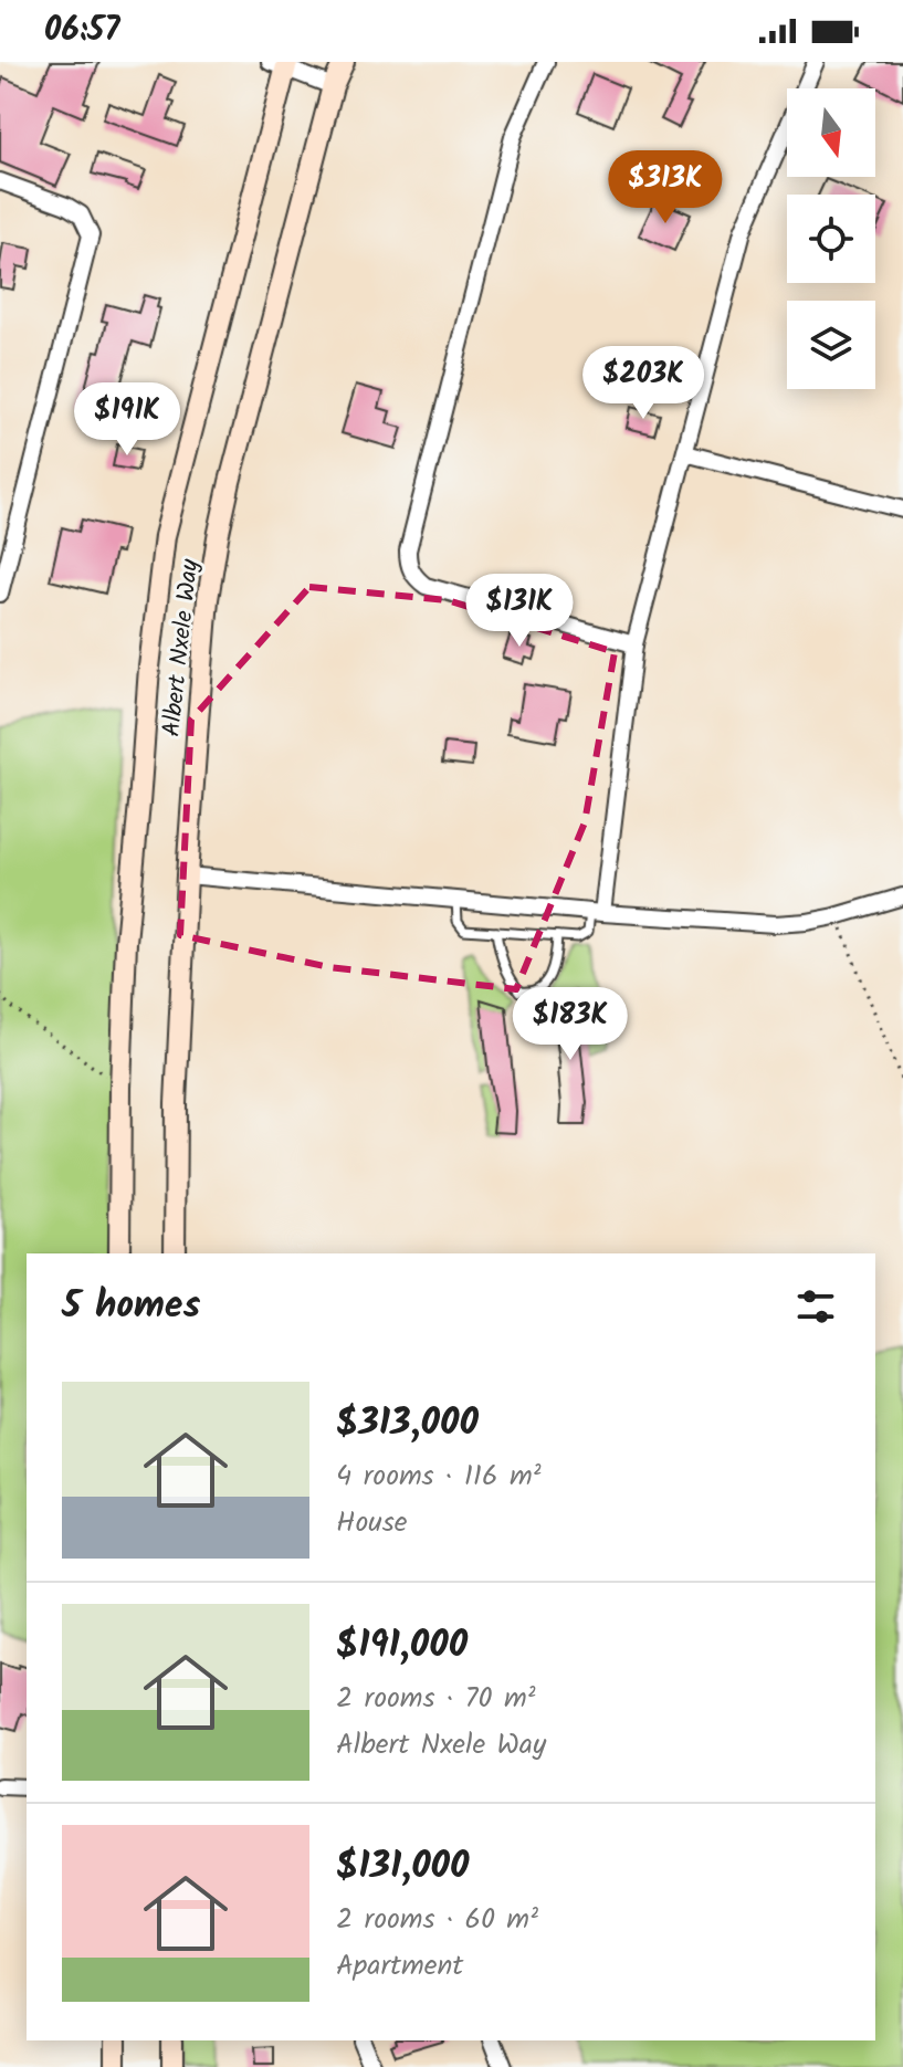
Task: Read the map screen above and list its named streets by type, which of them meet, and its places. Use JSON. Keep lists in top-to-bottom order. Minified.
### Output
{"streets":{"main road":["Albert Nxele Way"]},"north":"bottom","page":{"status":"06:57","price":["$313K","$203K","$191K","$131K","$183K"],"heading":"5 homes","list":[{"name":"$313,000","note":"4 rooms · 116 m² · House"},{"name":"$191,000","note":"2 rooms · 70 m² · Albert Nxele Way"},{"name":"$131,000","note":"2 rooms · 60 m² · Apartment"}]}}
